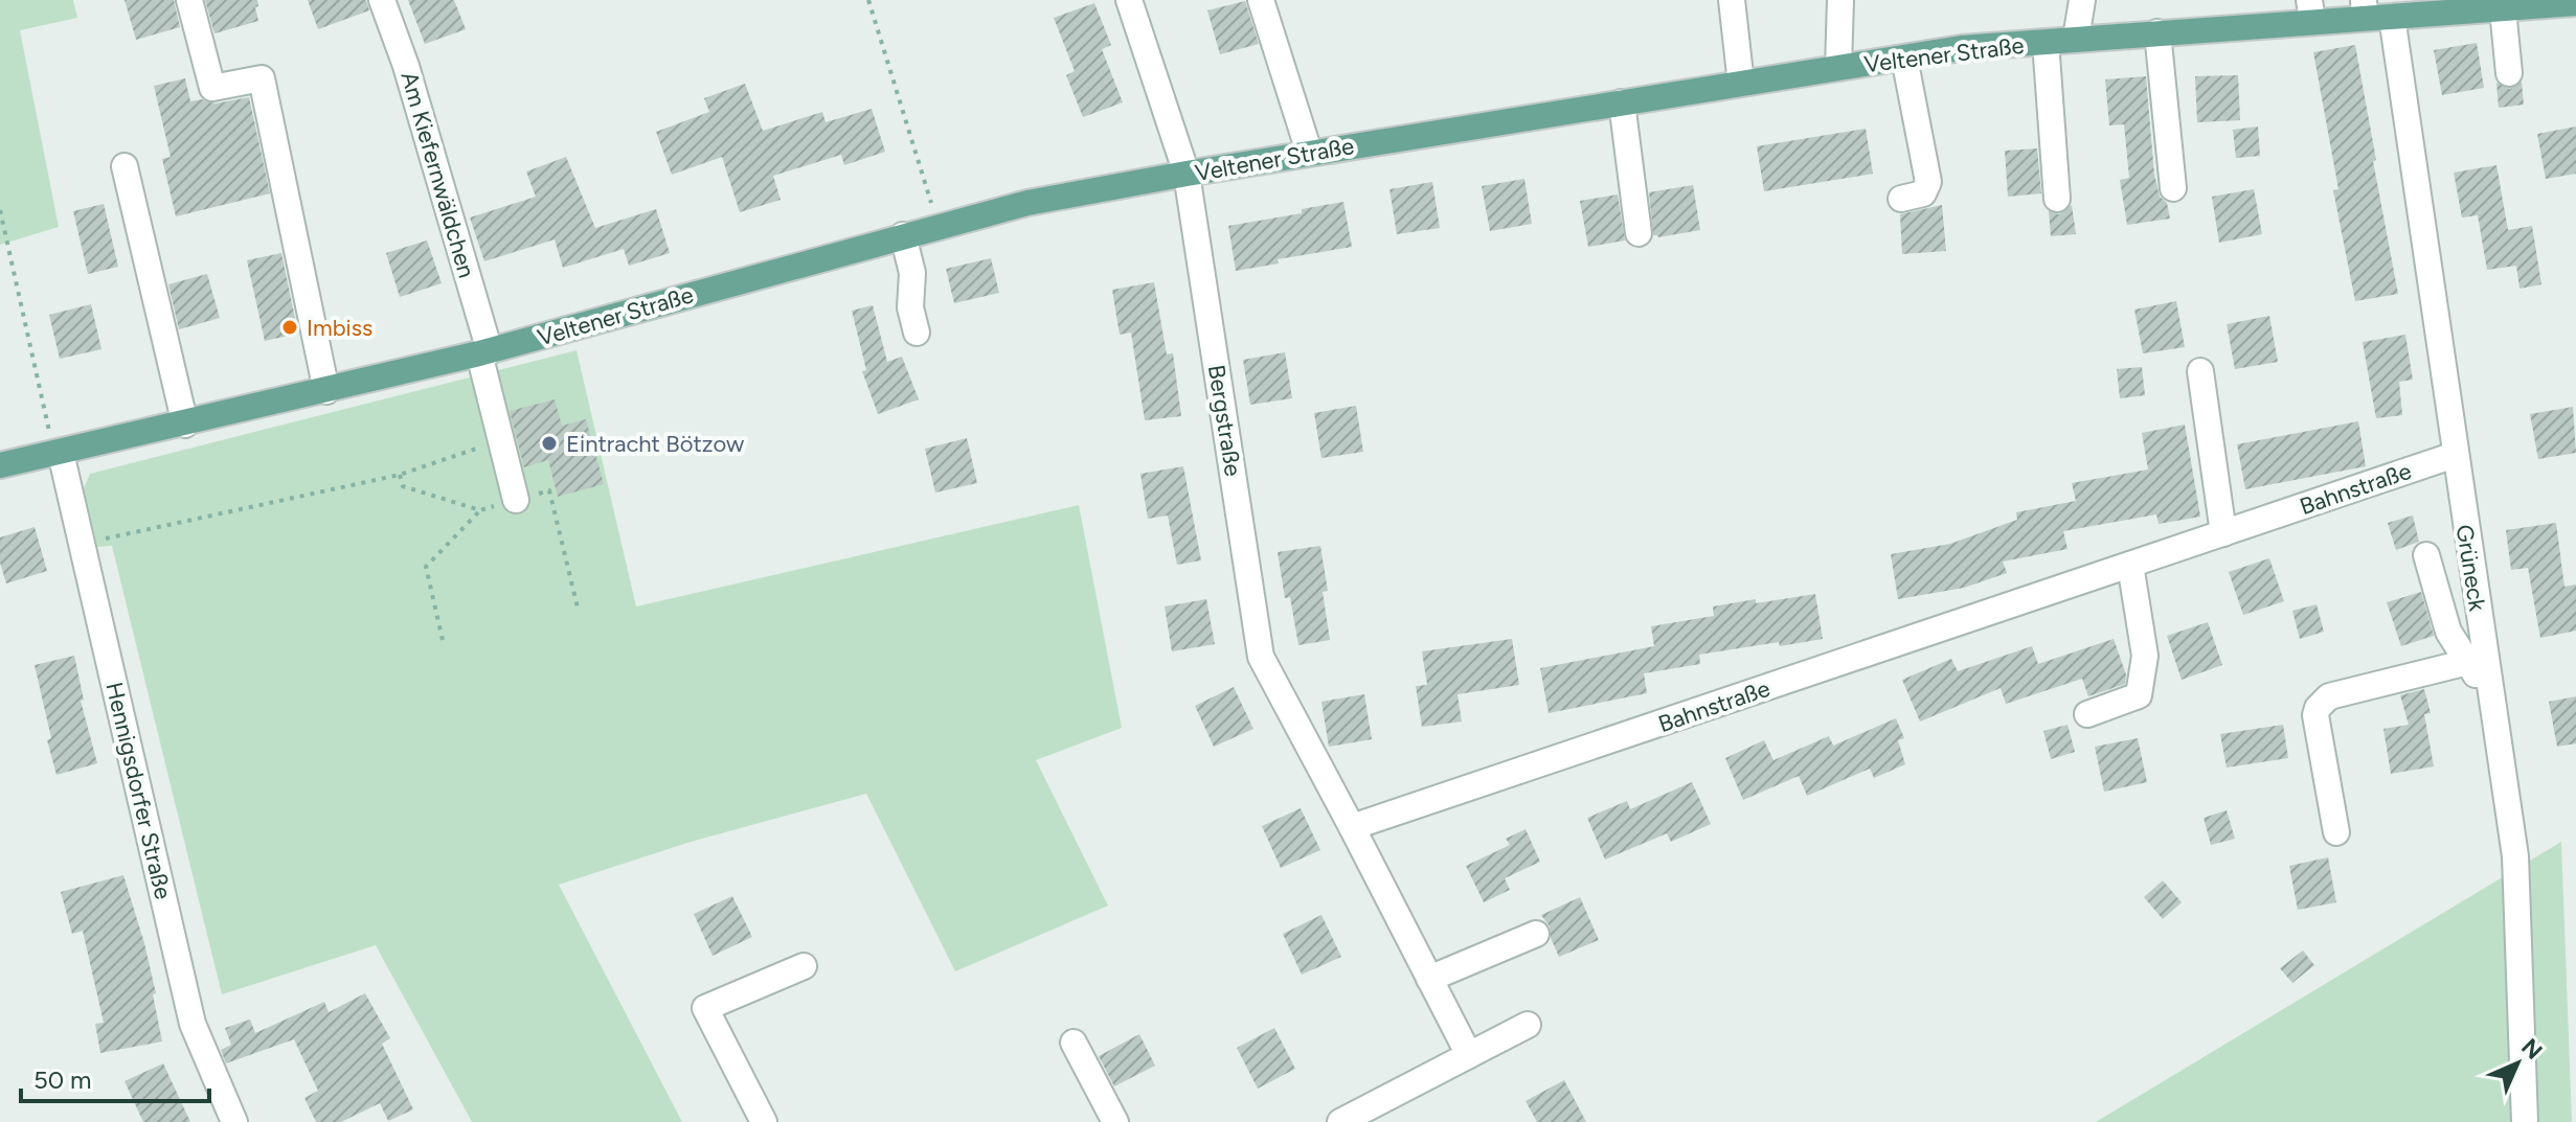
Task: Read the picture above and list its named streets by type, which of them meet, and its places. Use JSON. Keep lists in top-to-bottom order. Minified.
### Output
{"streets":{"main road":["Veltener Straße"],"street":["Am Kiefernwäldchen","Bergstraße","Bahnstraße","Grüneck","Hennigsdorfer Straße"]},"crossings":[["Veltener Straße","Am Kiefernwäldchen"],["Veltener Straße","Bergstraße"],["Veltener Straße","Grüneck"],["Veltener Straße","Hennigsdorfer Straße"],["Bergstraße","Bahnstraße"],["Bahnstraße","Grüneck"]],"places":["Imbiss","Eintracht Bötzow"],"scale_bar":"50 m","north":"top right"}
